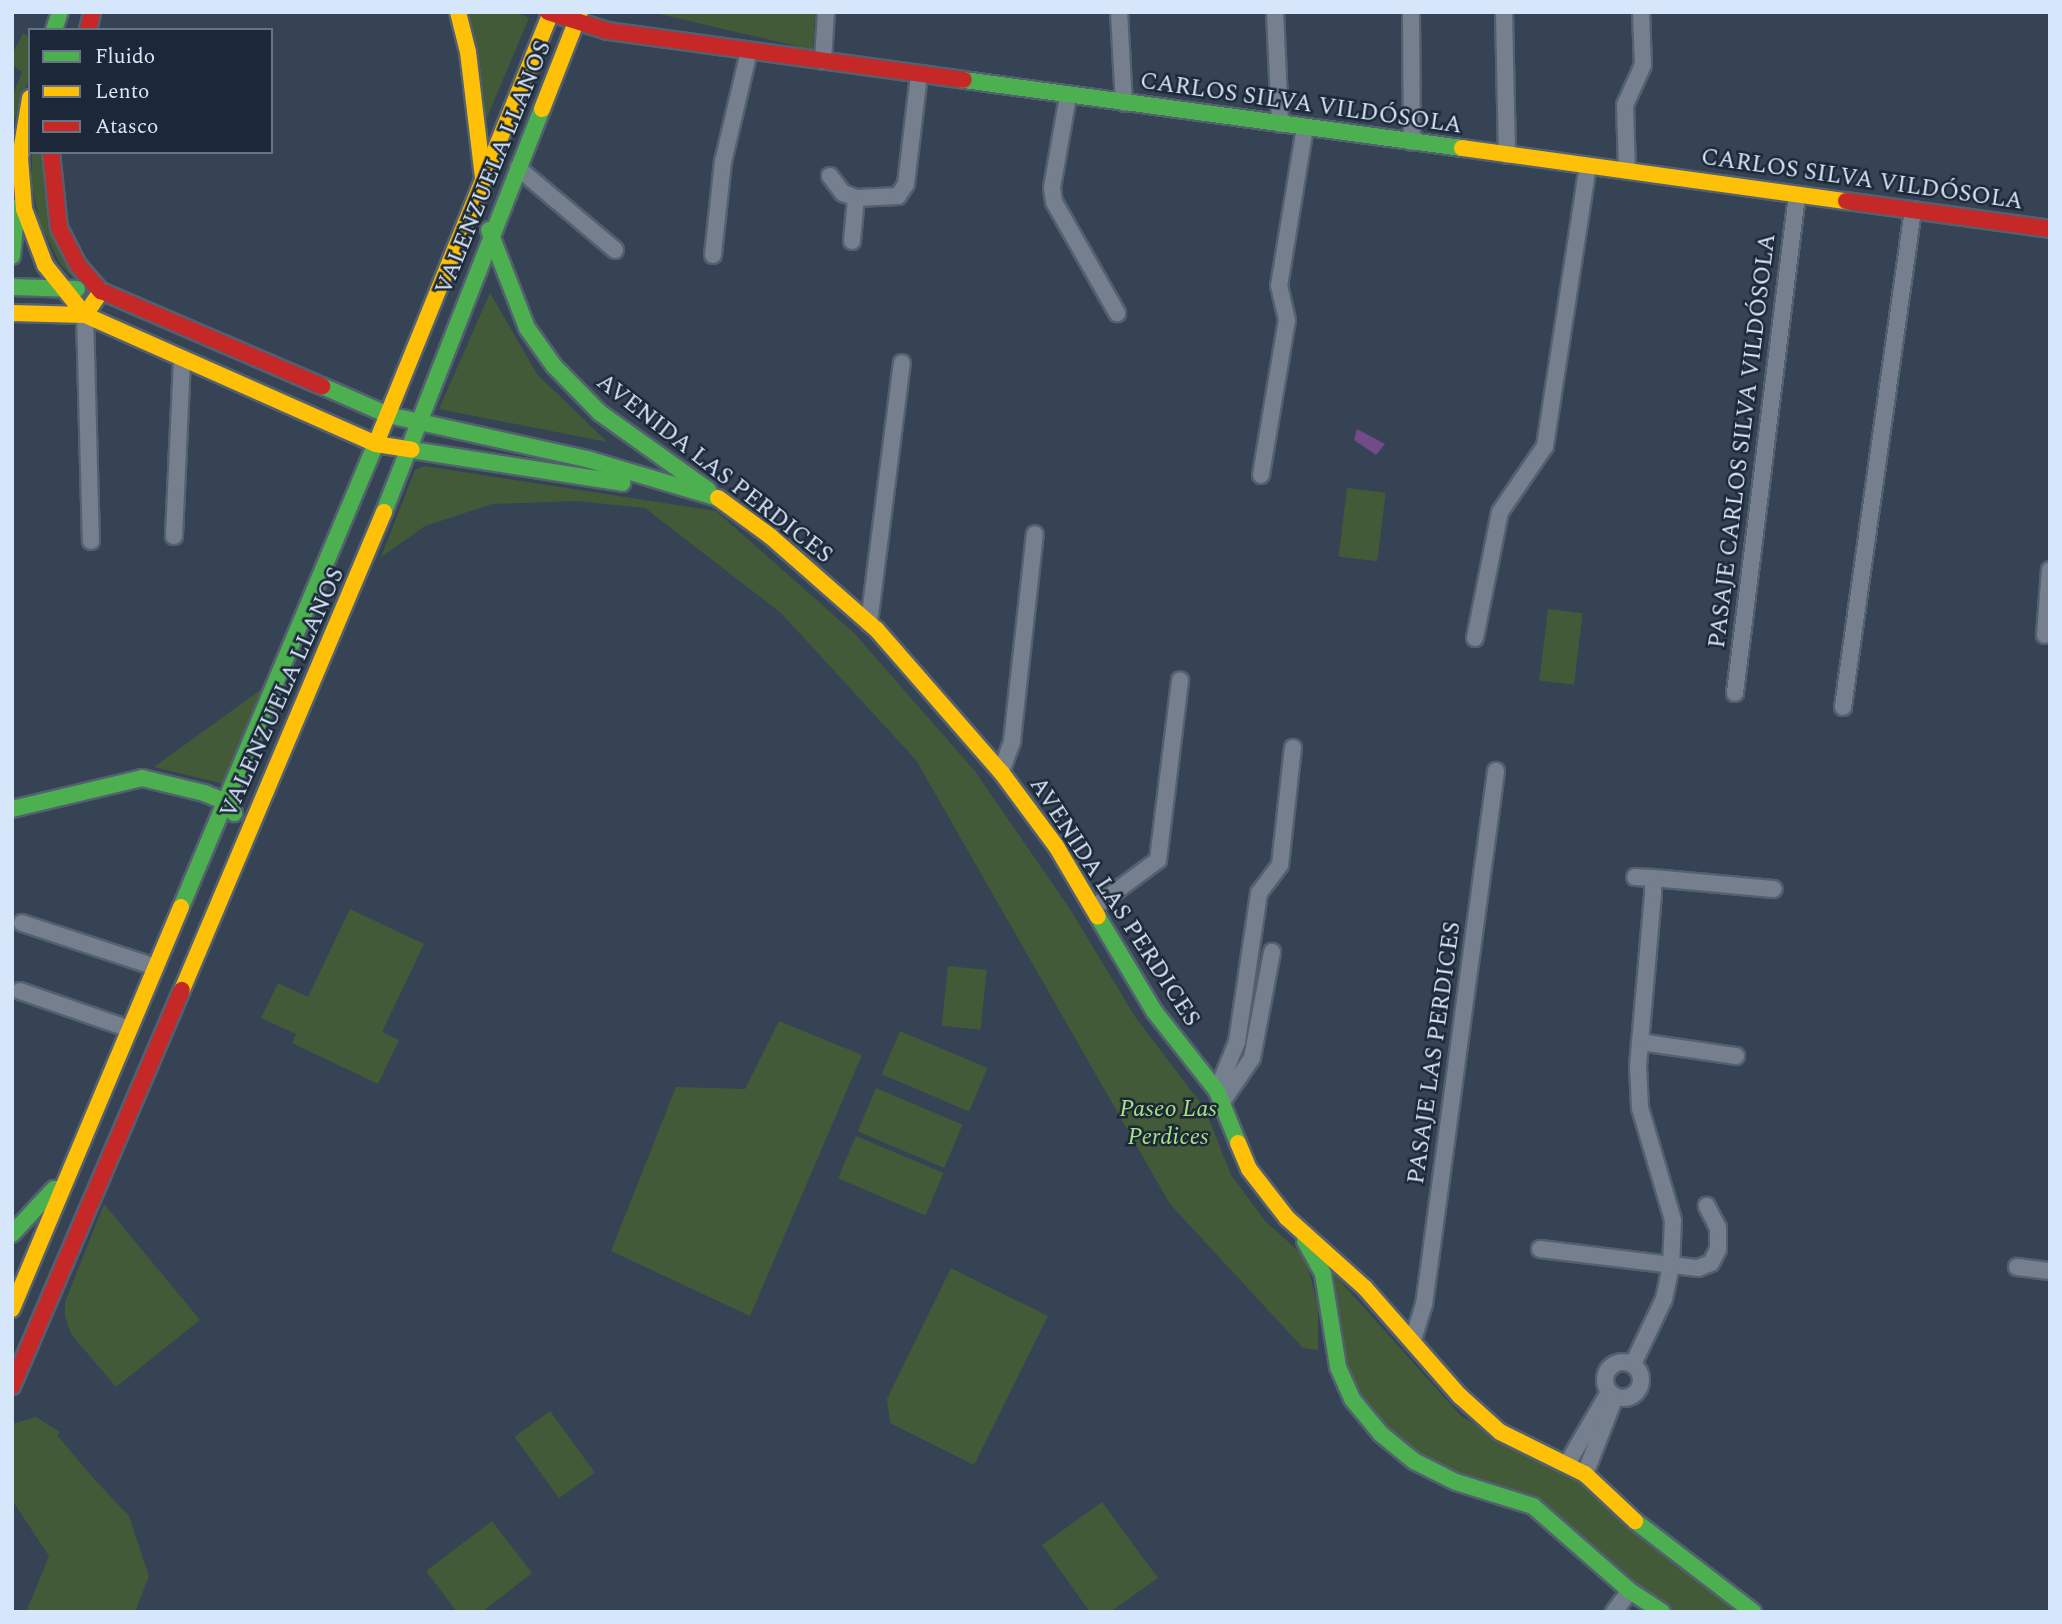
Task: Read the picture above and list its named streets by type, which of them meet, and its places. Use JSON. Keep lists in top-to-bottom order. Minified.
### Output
{"streets":{"main road":["CARLOS SILVA VILDÓSOLA","VALENZUELA LLANOS","AVENIDA LAS PERDICES"],"street":["PASAJE CARLOS SILVA VILDÓSOLA","PASAJE LAS PERDICES"]},"crossings":[["CARLOS SILVA VILDÓSOLA","VALENZUELA LLANOS"],["CARLOS SILVA VILDÓSOLA","PASAJE CARLOS SILVA VILDÓSOLA"],["VALENZUELA LLANOS","AVENIDA LAS PERDICES"],["AVENIDA LAS PERDICES","PASAJE LAS PERDICES"]],"parks":["Paseo Las Perdices"],"legend":["Fluido","Lento","Atasco"]}
